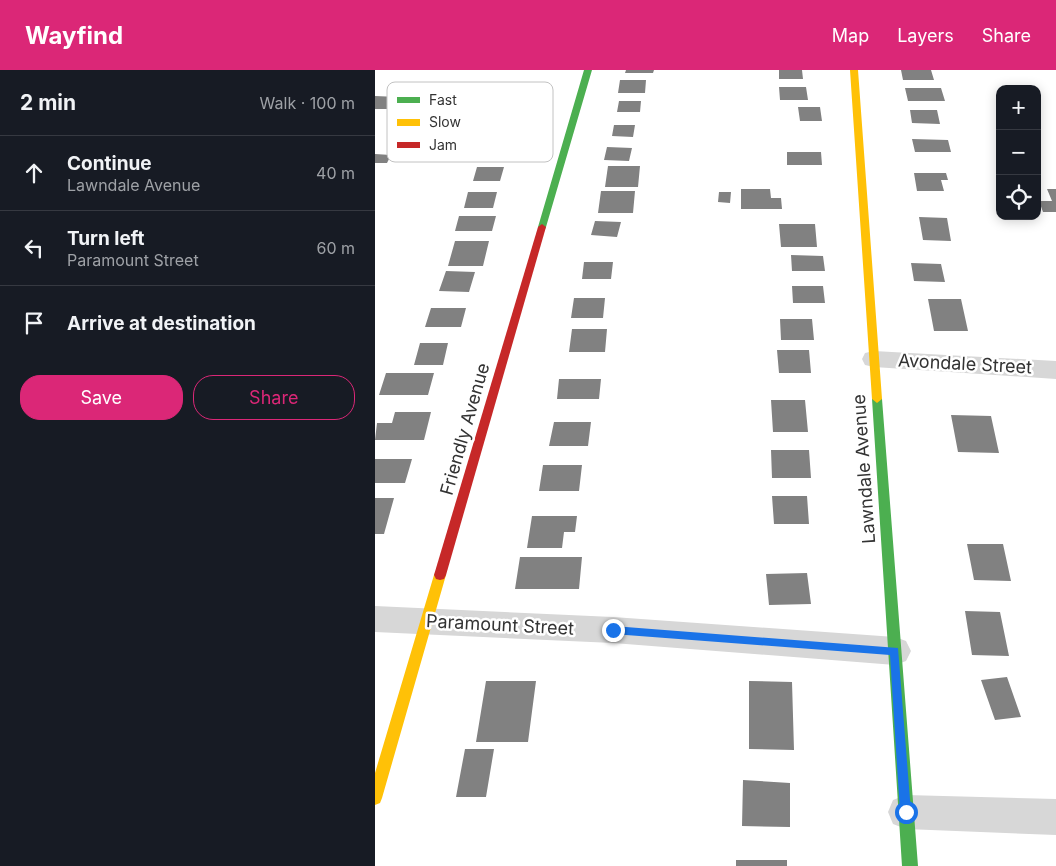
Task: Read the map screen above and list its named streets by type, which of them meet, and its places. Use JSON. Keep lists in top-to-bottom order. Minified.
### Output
{"streets":{"street":["Avondale Street","Friendly Avenue","Lawndale Avenue","Paramount Street"]},"crossings":[["Avondale Street","Lawndale Avenue"],["Friendly Avenue","Paramount Street"],["Lawndale Avenue","Paramount Street"]],"legend":["Fast","Slow","Jam"],"page":{"header":"Wayfind","nav":["Map","Layers","Share"],"heading":["2 min","Walk · 100 m"],"map_buttons":["+","−"],"list":[["Continue","Lawndale Avenue","40 m"],["Turn left","Paramount Street","60 m"],"Arrive at destination"],"buttons":["Save","Share"]}}
